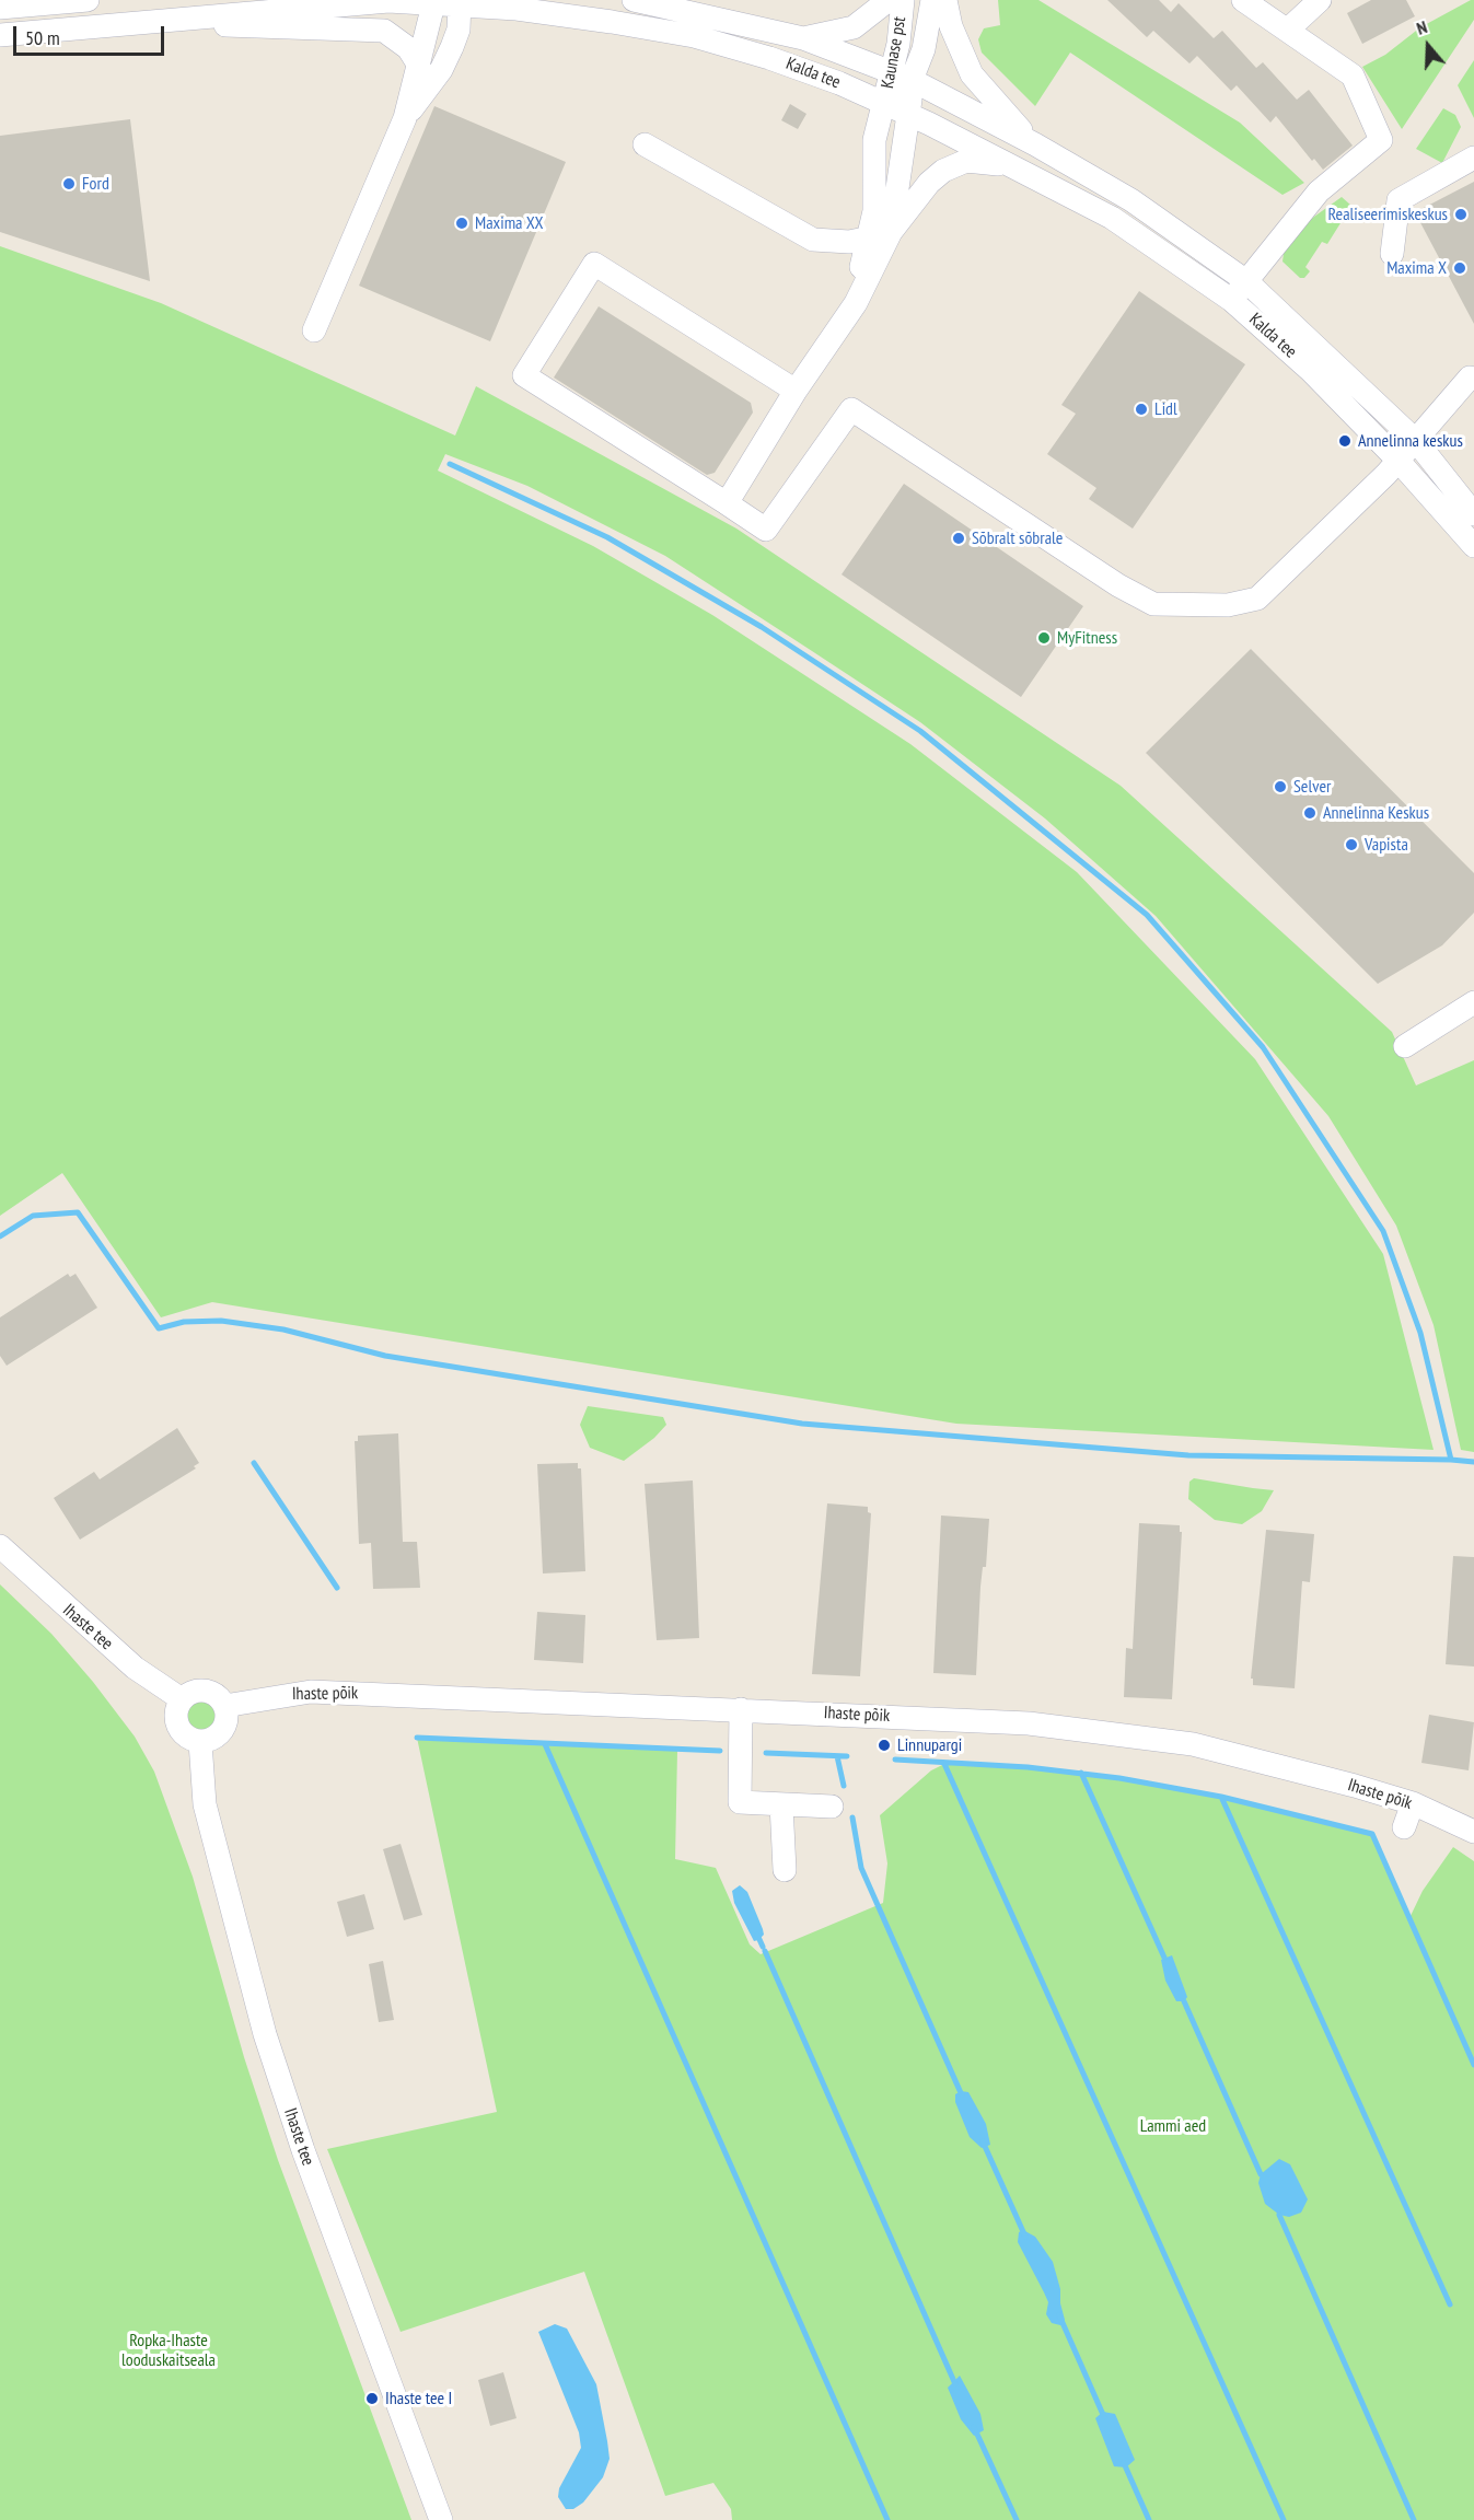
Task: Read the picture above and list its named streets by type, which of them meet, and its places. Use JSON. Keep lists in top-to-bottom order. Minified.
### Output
{"streets":{"street":["Kaunase pst","Kalda tee","Ihaste tee","Ihaste põik"]},"crossings":[["Kaunase pst","Kalda tee"],["Ihaste tee","Ihaste põik"]],"parks":["Lammi aed","Ropka-Ihaste looduskaitseala"],"places":["Ford","Realiseerimiskeskus","Maxima XX","Maxima X","Lidl","Annelinna keskus","Sõbralt sõbrale","MyFitness","Selver","Annelinna Keskus","Vapista","Linnupargi","Ihaste tee I"],"scale_bar":"50 m","north":"top"}
